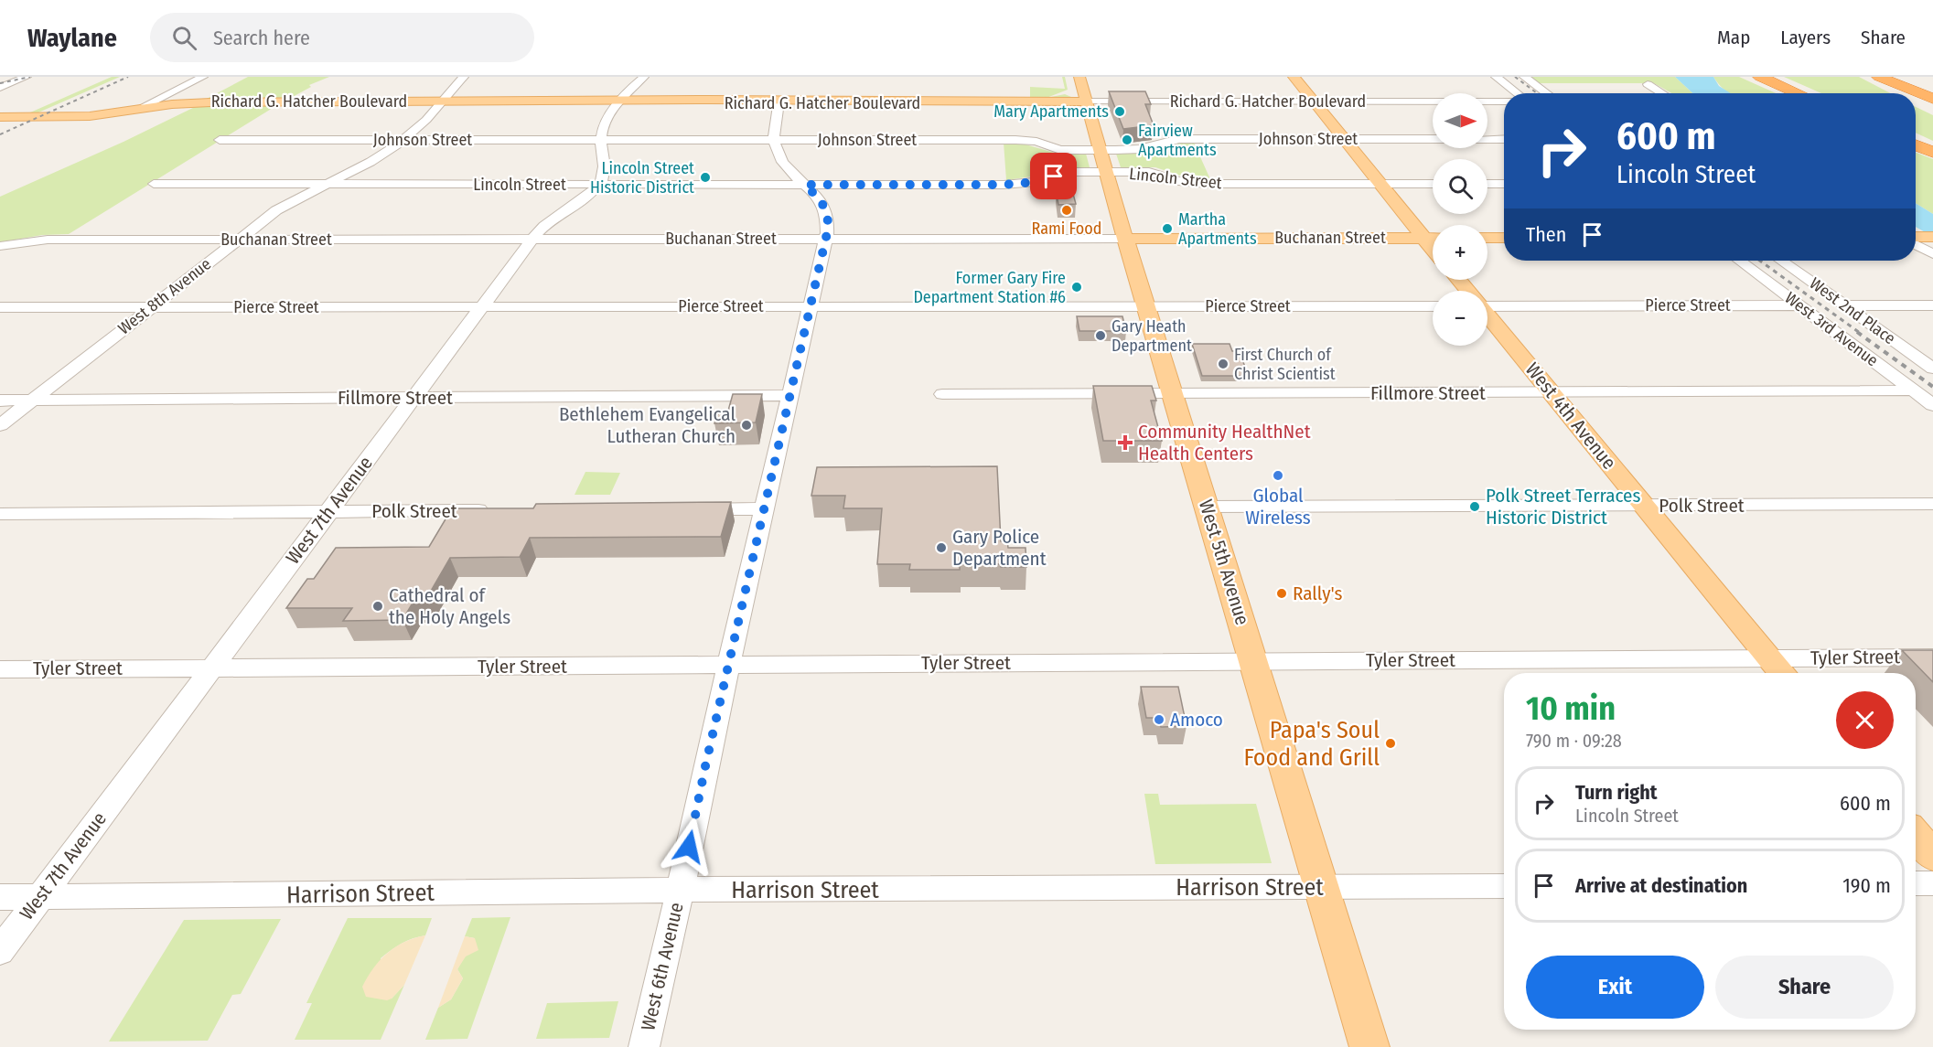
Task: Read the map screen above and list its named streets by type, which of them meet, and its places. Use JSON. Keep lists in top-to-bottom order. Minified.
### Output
{"streets":{"main road":["Richard G. Hatcher Boulevard","Buchanan Street","West 4th Avenue","West 5th Avenue"],"street":["Johnson Street","Lincoln Street","West 8th Avenue","Pierce Street","West 2nd Place","West 3rd Avenue","Fillmore Street","Polk Street","West 7th Avenue","Tyler Street","Harrison Street","West 6th Avenue"]},"crossings":[["Richard G. Hatcher Boulevard","West 8th Avenue"],["Richard G. Hatcher Boulevard","West 5th Avenue"],["Richard G. Hatcher Boulevard","West 6th Avenue"],["Johnson Street","West 8th Avenue"],["Johnson Street","West 5th Avenue"],["Johnson Street","West 6th Avenue"],["Lincoln Street","West 8th Avenue"],["Lincoln Street","West 7th Avenue"],["Lincoln Street","West 5th Avenue"],["Lincoln Street","West 6th Avenue"],["Buchanan Street","West 8th Avenue"],["Buchanan Street","West 7th Avenue"],["Buchanan Street","West 5th Avenue"],["Buchanan Street","West 6th Avenue"],["West 8th Avenue","Pierce Street"],["West 8th Avenue","Fillmore Street"],["Pierce Street","West 3rd Avenue"],["Pierce Street","West 7th Avenue"],["Pierce Street","West 5th Avenue"],["Pierce Street","West 6th Avenue"],["West 3rd Avenue","Fillmore Street"],["Fillmore Street","West 4th Avenue"],["Fillmore Street","West 7th Avenue"],["Fillmore Street","West 5th Avenue"],["Fillmore Street","West 6th Avenue"],["West 4th Avenue","Polk Street"],["West 4th Avenue","Tyler Street"],["Polk Street","West 7th Avenue"],["Polk Street","West 5th Avenue"],["West 7th Avenue","Tyler Street"],["West 7th Avenue","Harrison Street"],["West 5th Avenue","Tyler Street"],["West 5th Avenue","Harrison Street"],["Tyler Street","West 6th Avenue"],["Harrison Street","West 6th Avenue"]],"places":{"other":["Mary Apartments","Fairview Apartments","Lincoln Street Historic District","Rami Food","Martha Apartments","Former Gary Fire Department Station #6","Gary Heath Department","First Church of Christ Scientist","Bethlehem Evangelical Lutheran Church","Global Wireless","Polk Street Terraces Historic District","Gary Police Department","Rally's","Cathedral of the Holy Angels","Amoco","Papa's Soul Food and Grill"],"health":["Community HealthNet Health Centers"]},"north":"right","page":{"header":"Waylane","search":"Search here","nav":["Map","Layers","Share"],"map_buttons":["+","−"],"turn":["600 m","Lincoln Street"],"then":"Then","heading":["10 min","790 m · 09:28"],"list":[{"name":"Turn right","note":"Lincoln Street","value":"600 m"},{"name":"Arrive at destination","value":"190 m"}],"buttons":["Exit","Share"]}}
